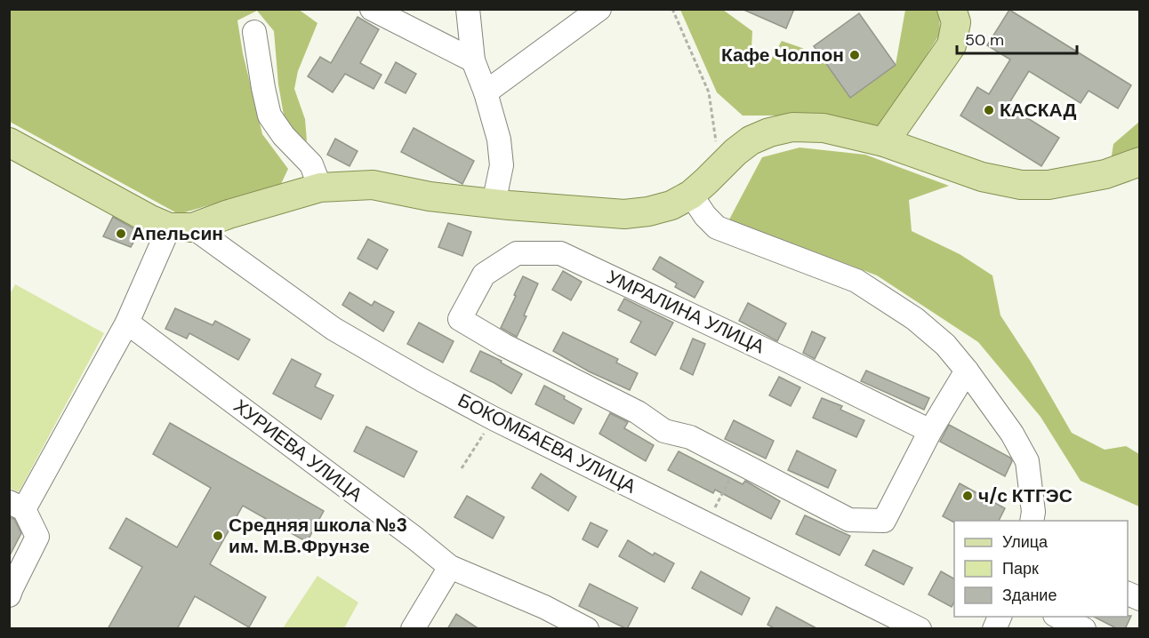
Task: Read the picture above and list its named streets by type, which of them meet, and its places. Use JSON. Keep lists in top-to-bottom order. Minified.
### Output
{"streets":{"street":["УМРАЛИНА УЛИЦА","БОКОМБАЕВА УЛИЦА","ХУРИЕВА УЛИЦА"]},"places":["Кафе Чолпон","КАСКАД","Апельсин","ч/с КТГЭС","Средняя школа №3 им. М.В.Фрунзе"],"legend":["Улица","Парк","Здание"],"scale_bar":"50 m"}
